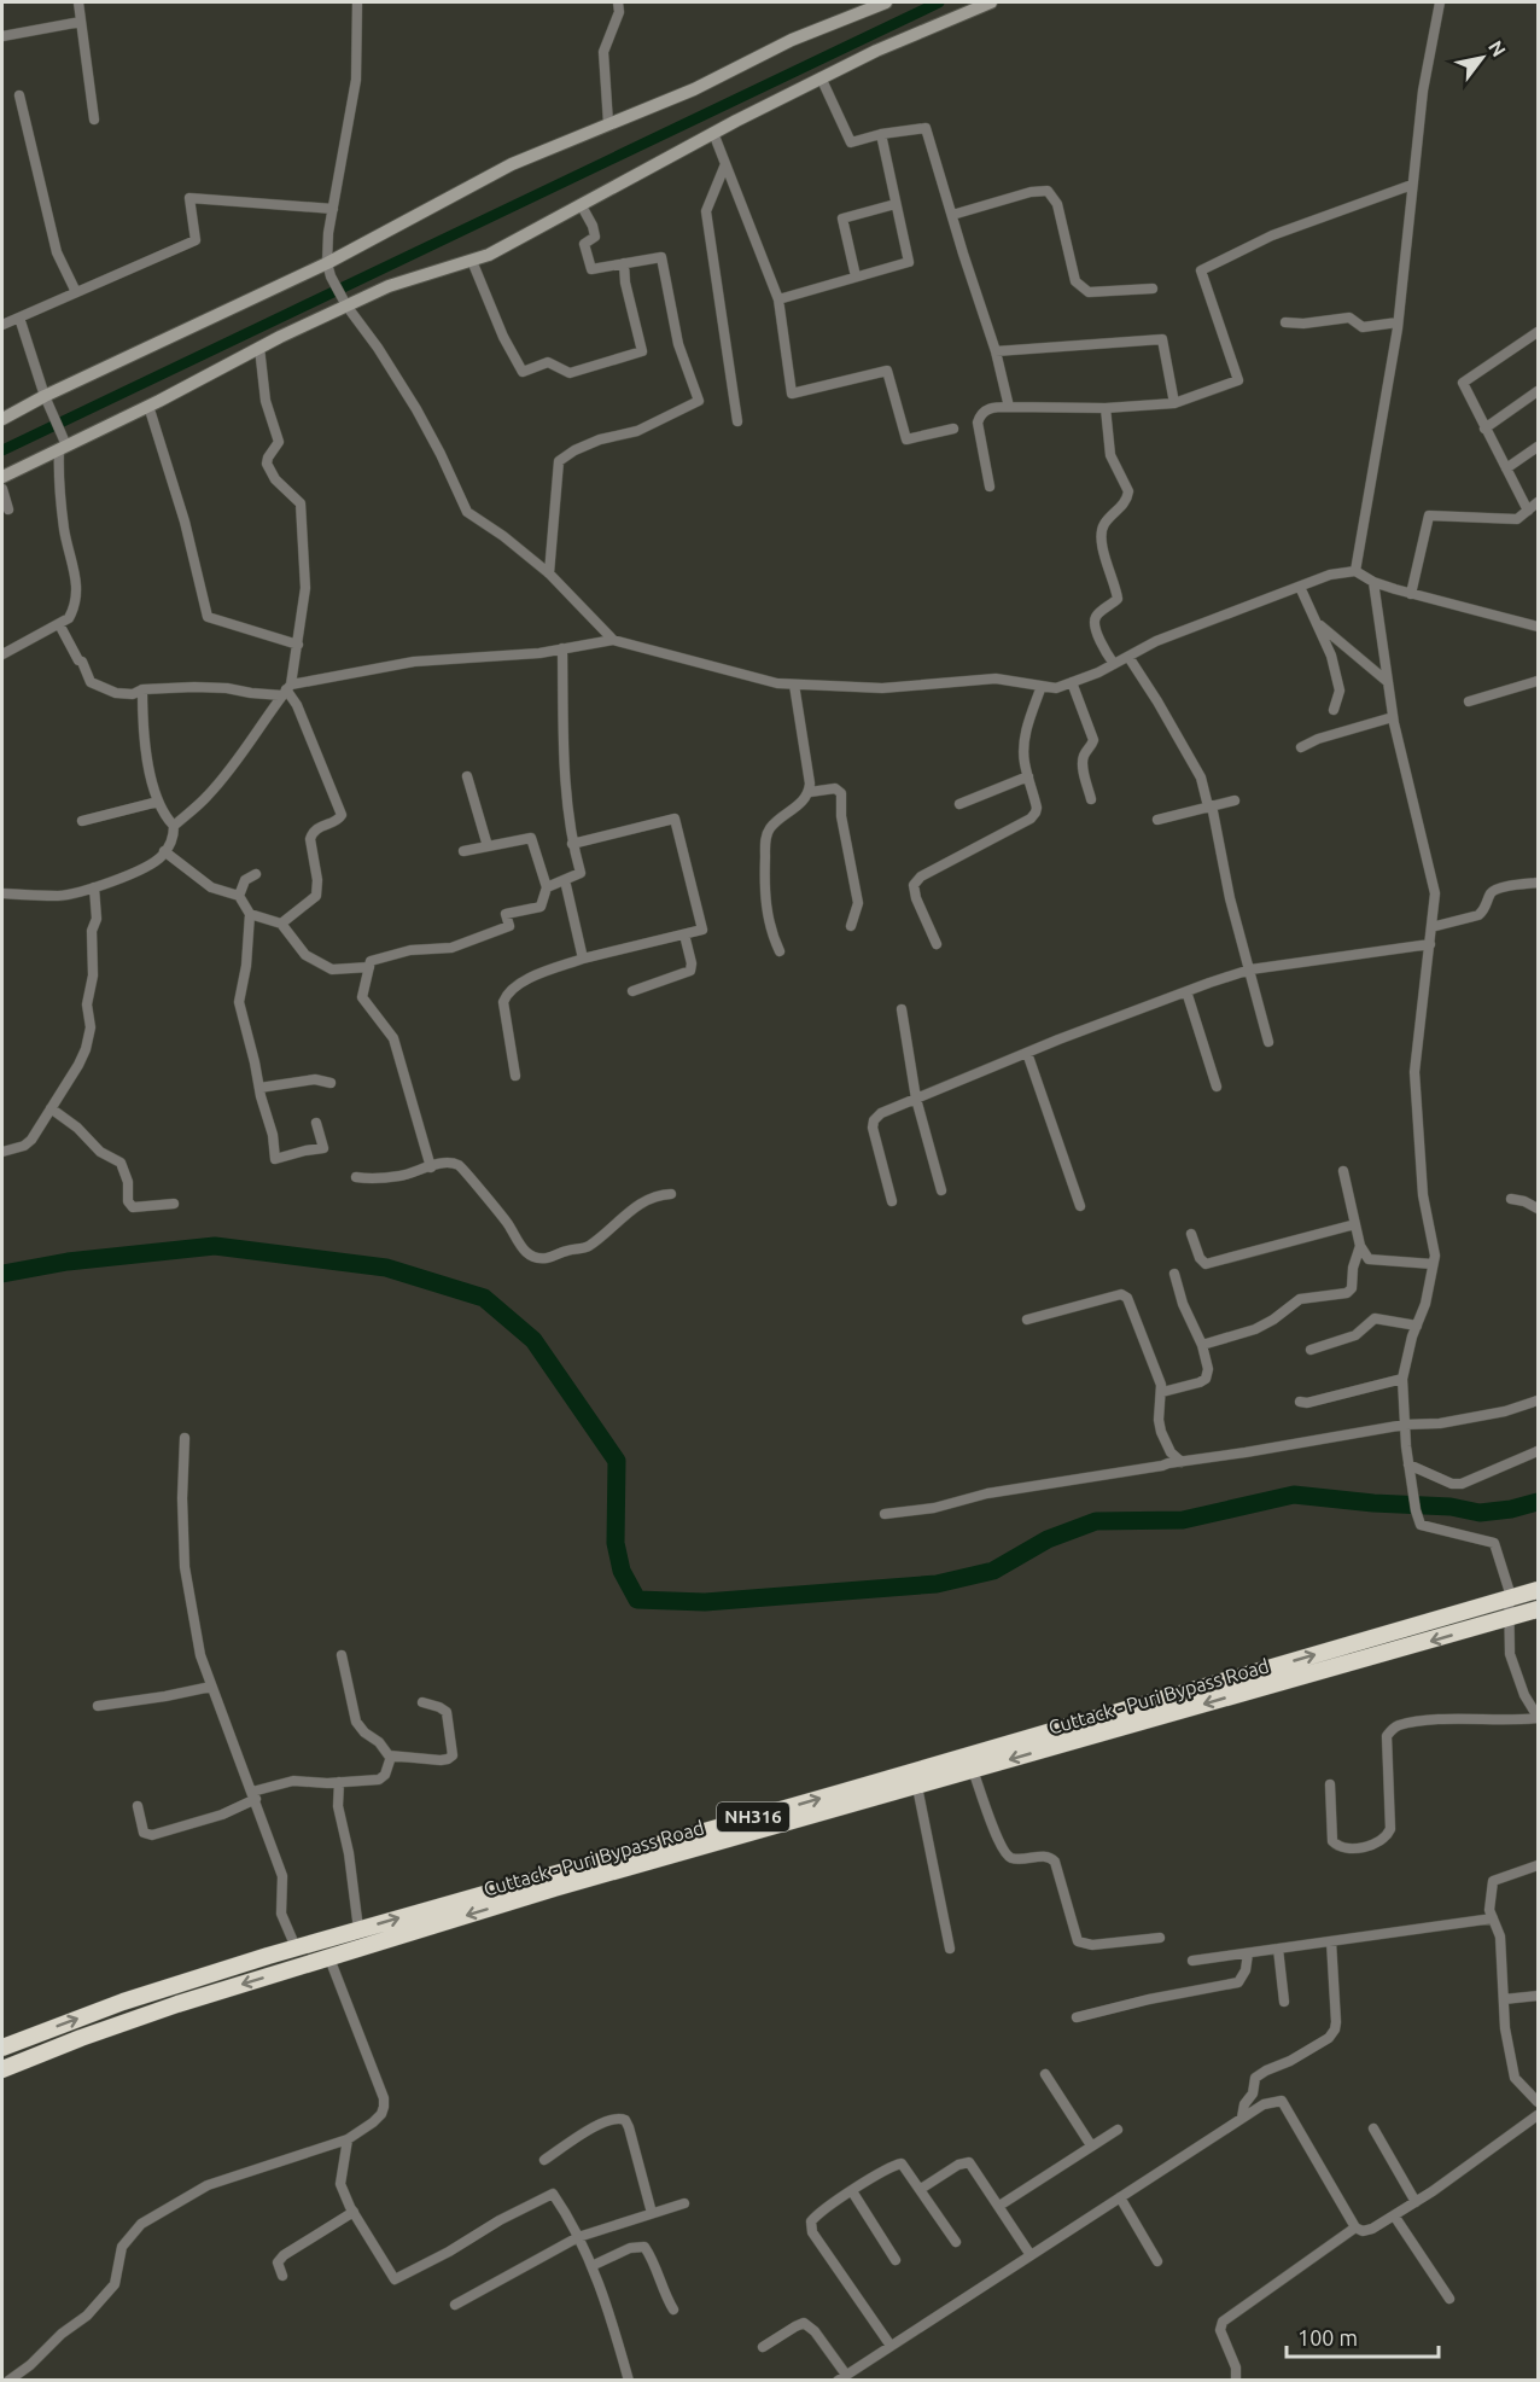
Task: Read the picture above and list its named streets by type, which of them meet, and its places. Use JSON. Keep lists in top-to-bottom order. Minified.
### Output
{"streets":{"highway":["Cuttack - Puri Bypass Road","NH316"]},"scale_bar":"100 m","north":"top right"}
